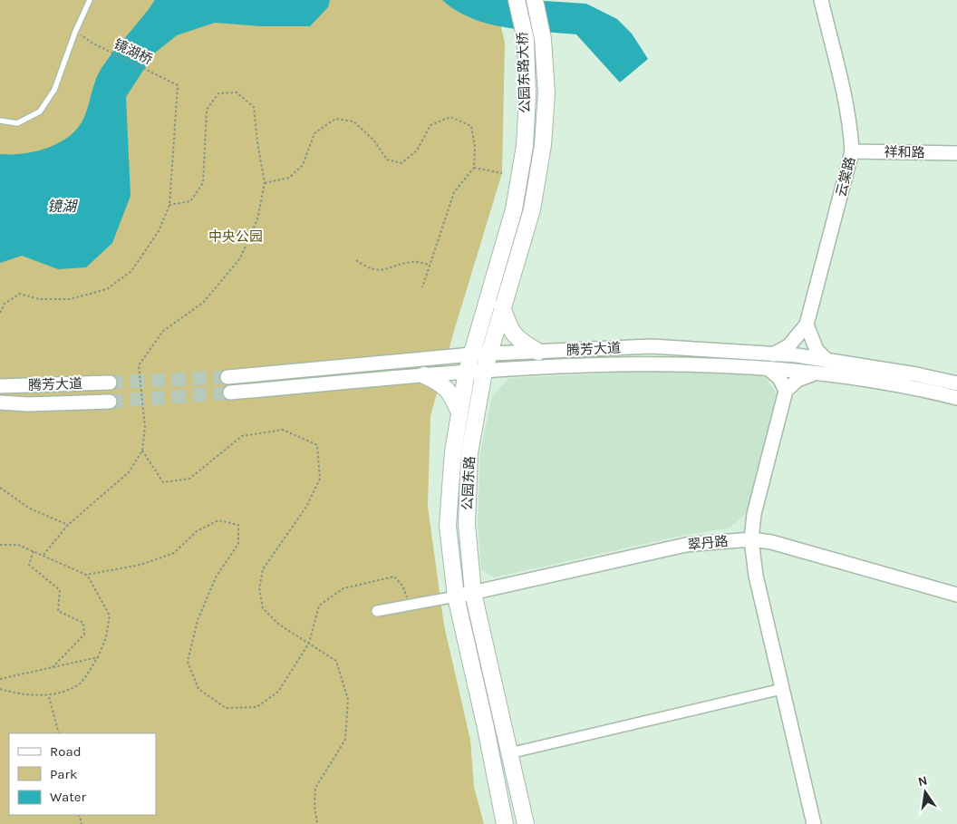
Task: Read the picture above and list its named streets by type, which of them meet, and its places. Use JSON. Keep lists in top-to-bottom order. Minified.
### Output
{"streets":{"main road":["公园东路大桥","祥和路","云棠路","腾芳大道","公园东路","翠丹路"],"path":["镜湖桥"]},"crossings":[["公园东路大桥","公园东路"],["祥和路","云棠路"],["腾芳大道","公园东路"],["公园东路","翠丹路"]],"water":["镜湖"],"parks":["中央公园"],"legend":["Road","Park","Water"],"north":"top"}
